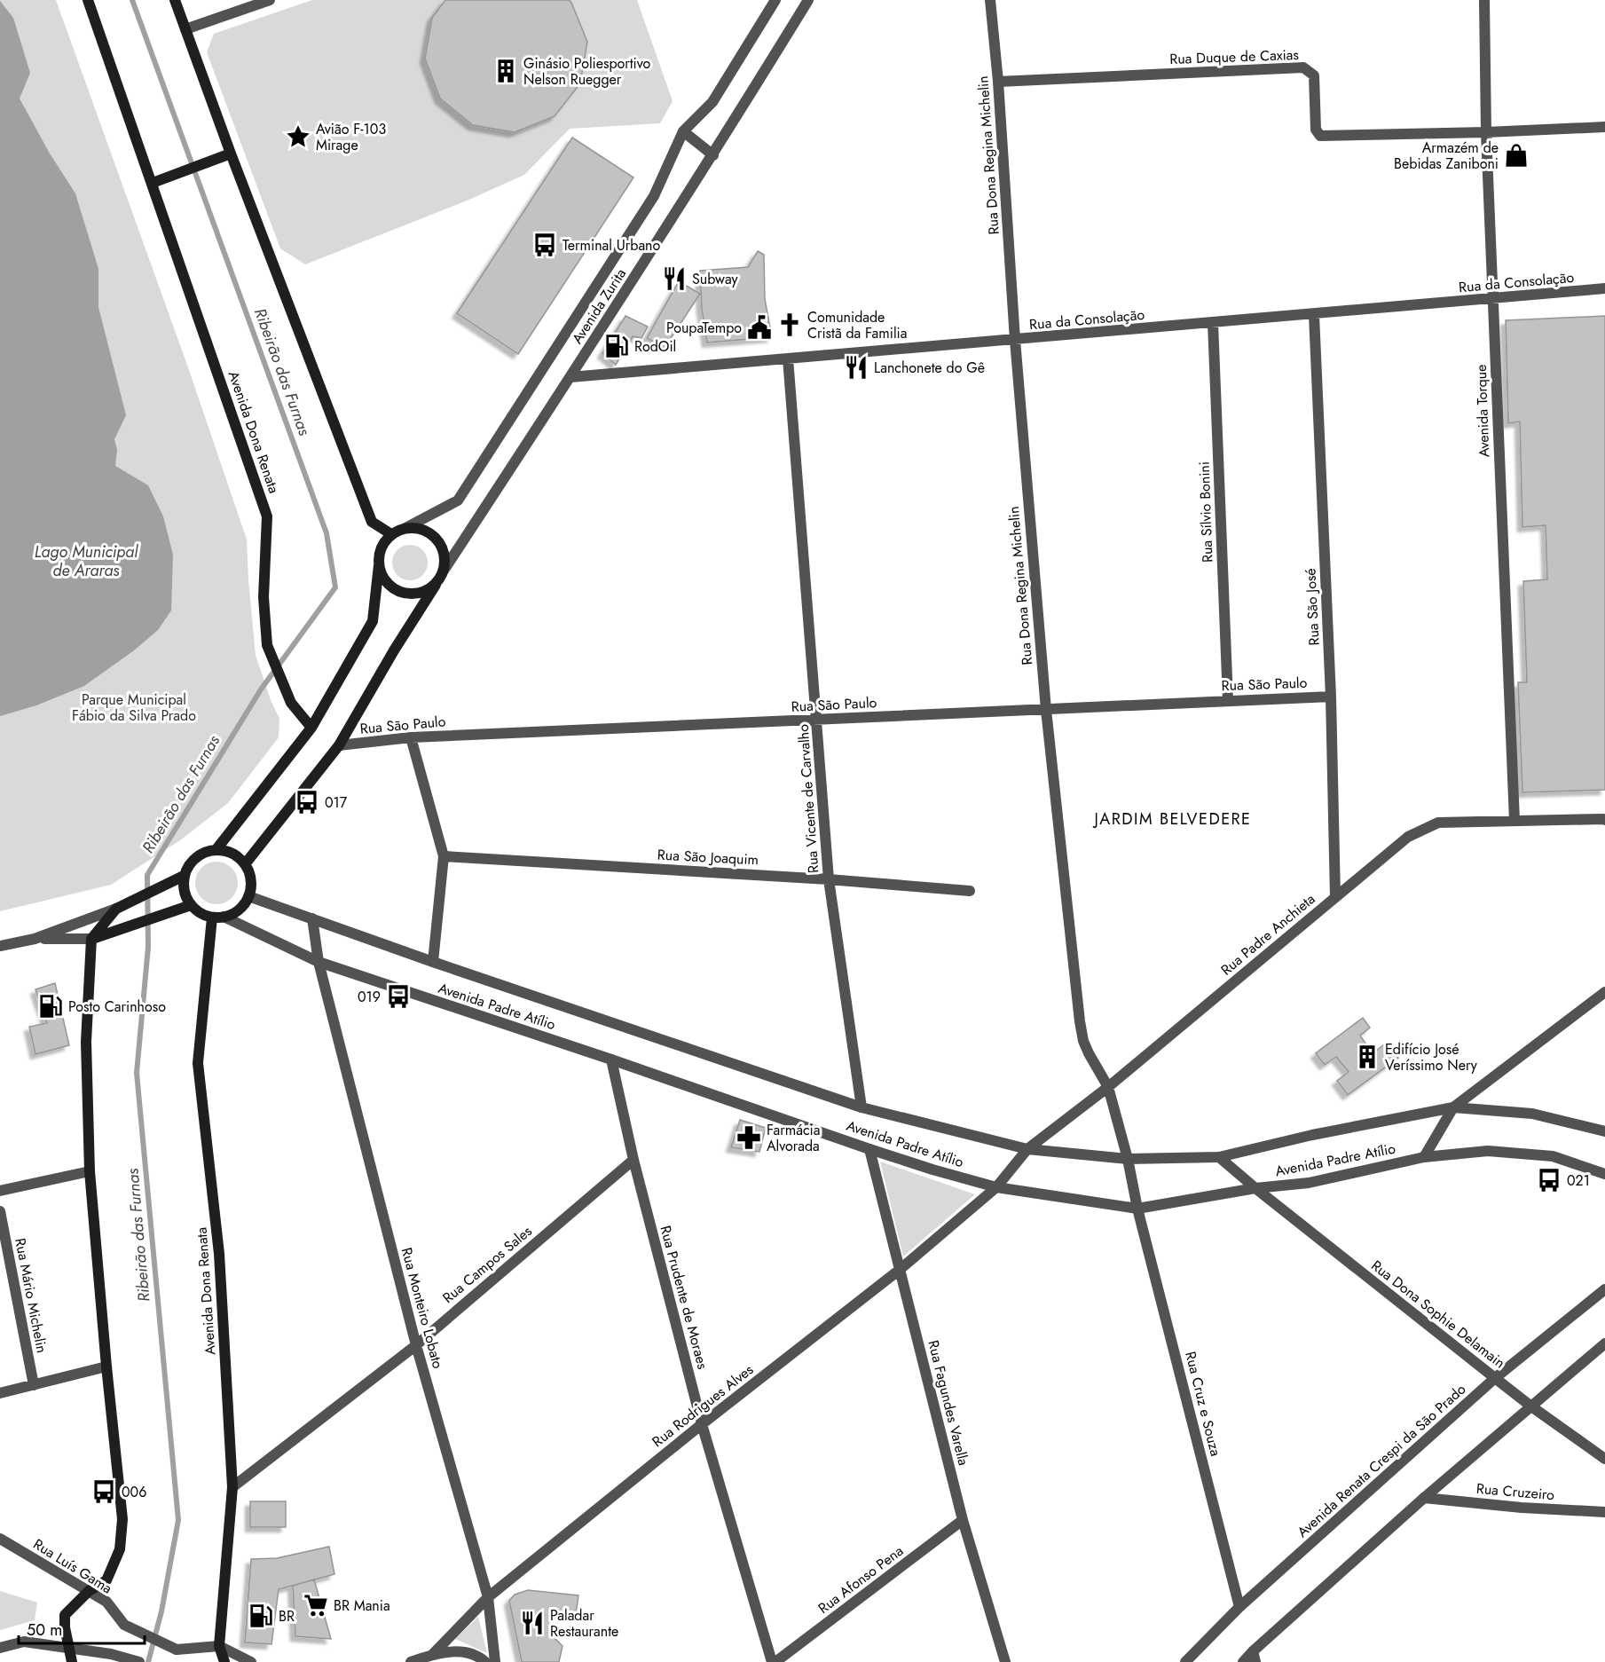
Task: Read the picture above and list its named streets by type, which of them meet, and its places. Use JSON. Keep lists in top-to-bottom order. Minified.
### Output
{"streets":{"main road":["Avenida Dona Renata"],"street":["Rua Duque de Caxias","Rua Dona Regina Michelin","Rua da Consolação","Avenida Zurita","Avenida Torque","Rua Sílvio Bonini","Rua São José","Rua São Paulo","Rua Vicente de Carvalho","Rua São Joaquim","Rua Padre Anchieta","Avenida Padre Atílio","Rua Campos Sales","Rua Mário Michelin","Rua Prudente de Moraes","Rua Monteiro Lobato","Rua Dona Sophie Delamain","Rua Fagundes Varella","Rua Cruz e Souza","Rua Rodrigues Alves","Avenida Renata Crespi da São Prado","Rua Cruzeiro","Rua Luís Gama","Rua Afonso Pena"]},"crossings":[["Rua Duque de Caxias","Rua Dona Regina Michelin"],["Rua Duque de Caxias","Avenida Torque"],["Rua Dona Regina Michelin","Rua da Consolação"],["Rua Dona Regina Michelin","Rua São Paulo"],["Rua Dona Regina Michelin","Rua Padre Anchieta"],["Rua Dona Regina Michelin","Avenida Padre Atílio"],["Rua Dona Regina Michelin","Rua Cruz e Souza"],["Rua da Consolação","Avenida Zurita"],["Rua da Consolação","Avenida Torque"],["Rua da Consolação","Rua Sílvio Bonini"],["Rua da Consolação","Rua São José"],["Rua da Consolação","Rua Vicente de Carvalho"],["Avenida Torque","Rua Padre Anchieta"],["Avenida Dona Renata","Avenida Padre Atílio"],["Avenida Dona Renata","Rua Campos Sales"],["Avenida Dona Renata","Rua Luís Gama"],["Rua Sílvio Bonini","Rua São Paulo"],["Rua São José","Rua São Paulo"],["Rua São José","Rua Padre Anchieta"],["Rua São Paulo","Rua Vicente de Carvalho"],["Rua Vicente de Carvalho","Rua São Joaquim"],["Rua Vicente de Carvalho","Avenida Padre Atílio"],["Rua Padre Anchieta","Avenida Padre Atílio"],["Rua Padre Anchieta","Rua Rodrigues Alves"],["Avenida Padre Atílio","Rua Prudente de Moraes"],["Avenida Padre Atílio","Rua Monteiro Lobato"],["Avenida Padre Atílio","Rua Dona Sophie Delamain"],["Avenida Padre Atílio","Rua Fagundes Varella"],["Avenida Padre Atílio","Rua Cruz e Souza"],["Avenida Padre Atílio","Rua Rodrigues Alves"],["Rua Campos Sales","Rua Prudente de Moraes"],["Rua Campos Sales","Rua Monteiro Lobato"],["Rua Prudente de Moraes","Rua Rodrigues Alves"],["Rua Prudente de Moraes","Rua Afonso Pena"],["Rua Monteiro Lobato","Rua Rodrigues Alves"],["Rua Dona Sophie Delamain","Avenida Renata Crespi da São Prado"],["Rua Fagundes Varella","Rua Rodrigues Alves"],["Rua Fagundes Varella","Rua Afonso Pena"],["Rua Cruz e Souza","Avenida Renata Crespi da São Prado"]],"districts":["JARDIM BELVEDERE"],"water":["Ribeirão das Furnas","Lago Municipal de Araras"],"parks":["Parque Municipal Fábio da Silva Prado"],"places":{"building":["Ginásio Poliesportivo Nelson Ruegger","Edifício José Veríssimo Nery"],"place":["Avião F-103 Mirage"],"shop":["Armazém de Bebidas Zaniboni"],"bus stop":["Terminal Urbano","017","019","021","006"],"restaurant":["Subway","Lanchonete do Gê","Paladar Restaurante"],"church":["Comunidade Cristã da Familia"],"public building":["PoupaTempo"],"fuel station":["RodOil","Posto Carinhoso","BR"],"pharmacy":["Farmácia Alvorada"],"supermarket":["BR Mania"]},"scale_bar":"50 m"}
